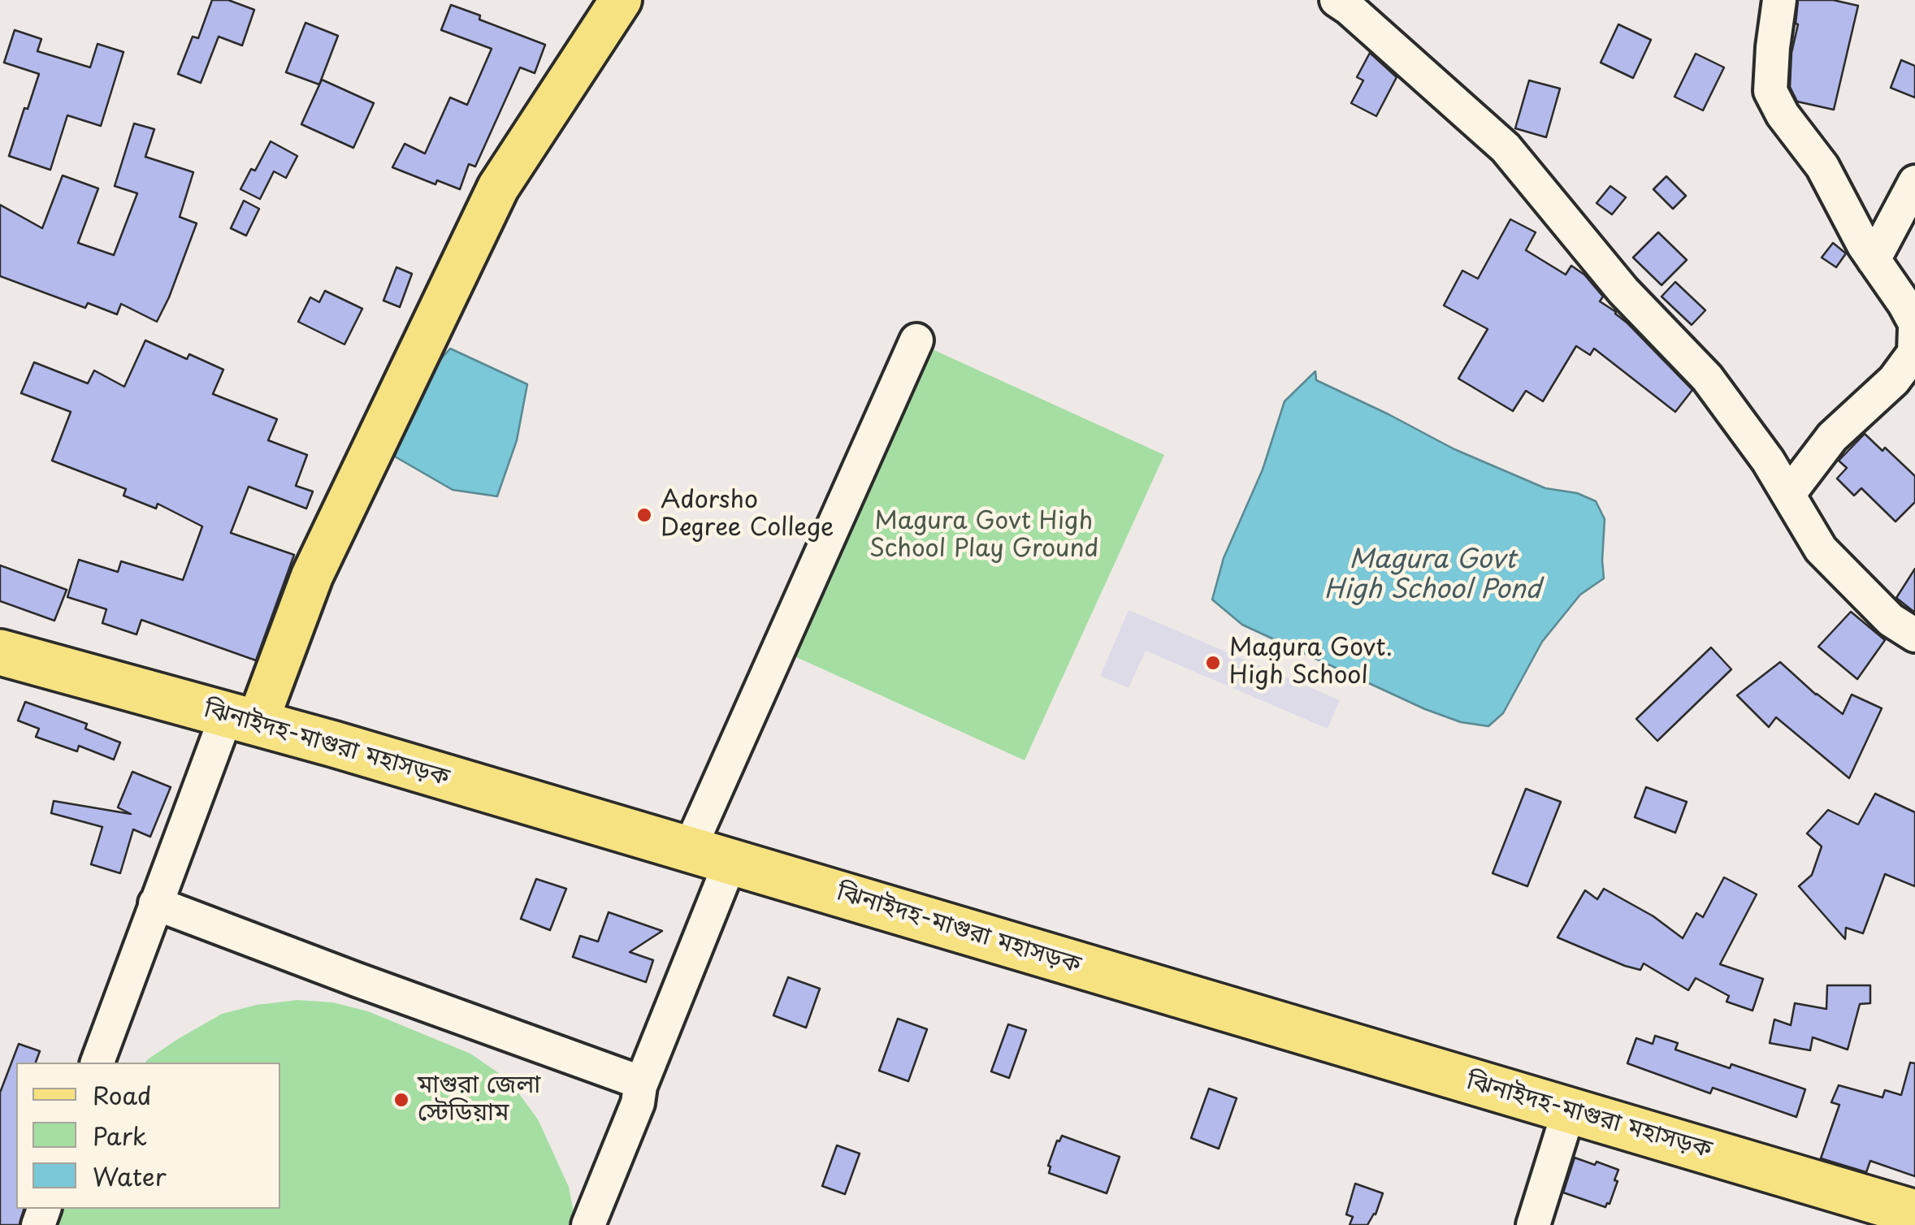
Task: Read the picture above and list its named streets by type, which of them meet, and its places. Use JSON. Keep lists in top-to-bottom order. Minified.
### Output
{"streets":{"highway":["ঝিনাইদহ-মাগুরা মহাসড়ক"]},"water":["Magura Govt High School Pond"],"parks":["Magura Govt High School Play Ground"],"places":["Adorsho Degree College","Magura Govt. High School","মাগুরা জেলা স্টেডিয়াম"],"legend":["Road","Park","Water"]}
